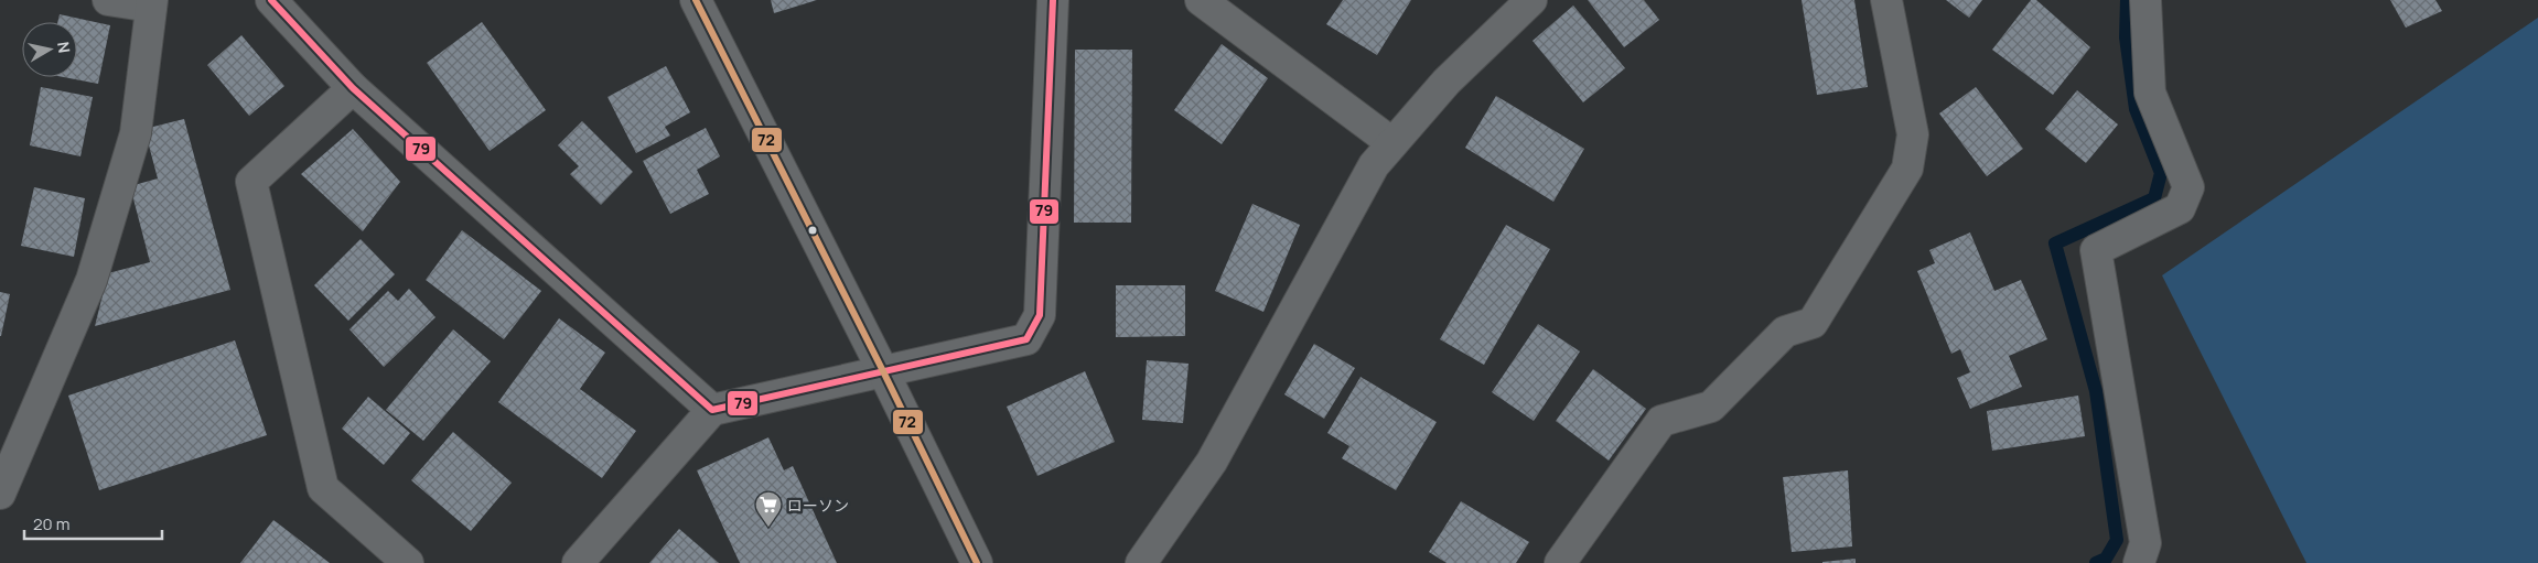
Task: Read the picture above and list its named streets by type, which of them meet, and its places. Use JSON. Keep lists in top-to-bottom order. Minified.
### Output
{"places":{"supermarket":["ローソン"]},"lines":["transit line 79","transit line 72"],"scale_bar":"20 m","north":"right"}
